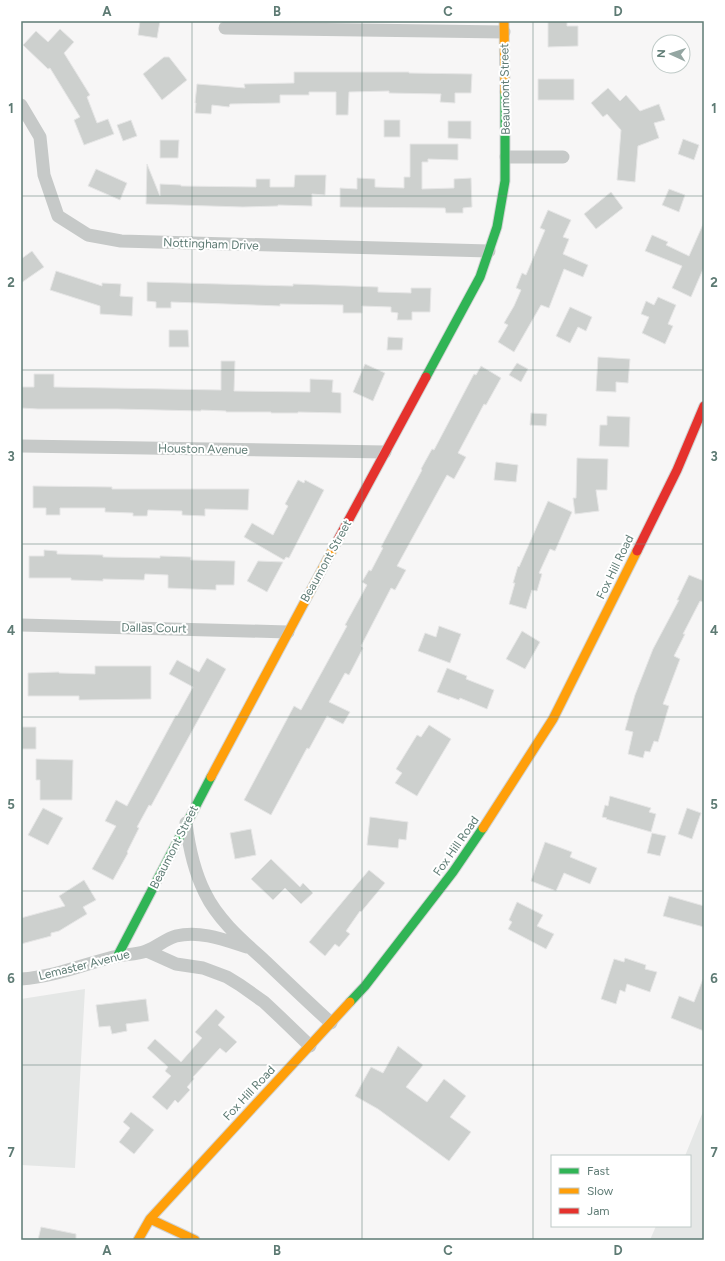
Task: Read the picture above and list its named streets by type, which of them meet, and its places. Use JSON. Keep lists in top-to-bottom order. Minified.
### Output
{"streets":{"main road":["Beaumont Street","Fox Hill Road"],"street":["Nottingham Drive","Houston Avenue","Dallas Court","Lemaster Avenue"]},"crossings":[["Beaumont Street","Nottingham Drive"],["Beaumont Street","Houston Avenue"],["Beaumont Street","Dallas Court"],["Beaumont Street","Lemaster Avenue"],["Fox Hill Road","Lemaster Avenue"]],"legend":["Fast","Slow","Jam"],"north":"left","grid":{"columns":["A","B","C","D"],"rows":["1","2","3","4","5","6","7"]}}
